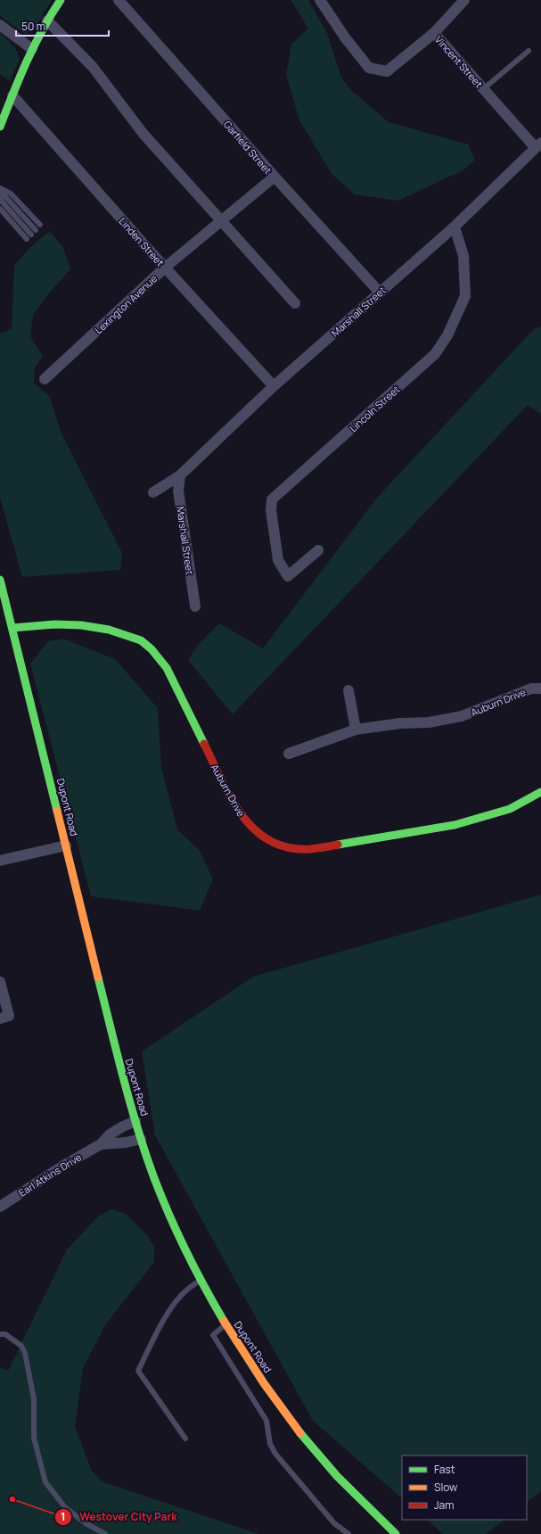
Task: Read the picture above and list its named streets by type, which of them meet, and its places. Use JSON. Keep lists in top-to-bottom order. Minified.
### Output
{"streets":{"street":["Vincent Street","Garfield Street","Linden Street","Lexington Avenue","Marshall Street","Lincoln Street","Auburn Drive","Dupont Road","Earl Atkins Drive"]},"crossings":[["Vincent Street","Marshall Street"],["Garfield Street","Lexington Avenue"],["Garfield Street","Marshall Street"],["Linden Street","Lexington Avenue"],["Linden Street","Marshall Street"],["Marshall Street","Lincoln Street"],["Auburn Drive","Dupont Road"],["Dupont Road","Earl Atkins Drive"]],"places":["Westover City Park"],"legend":["Fast","Slow","Jam"],"scale_bar":"50 m"}
